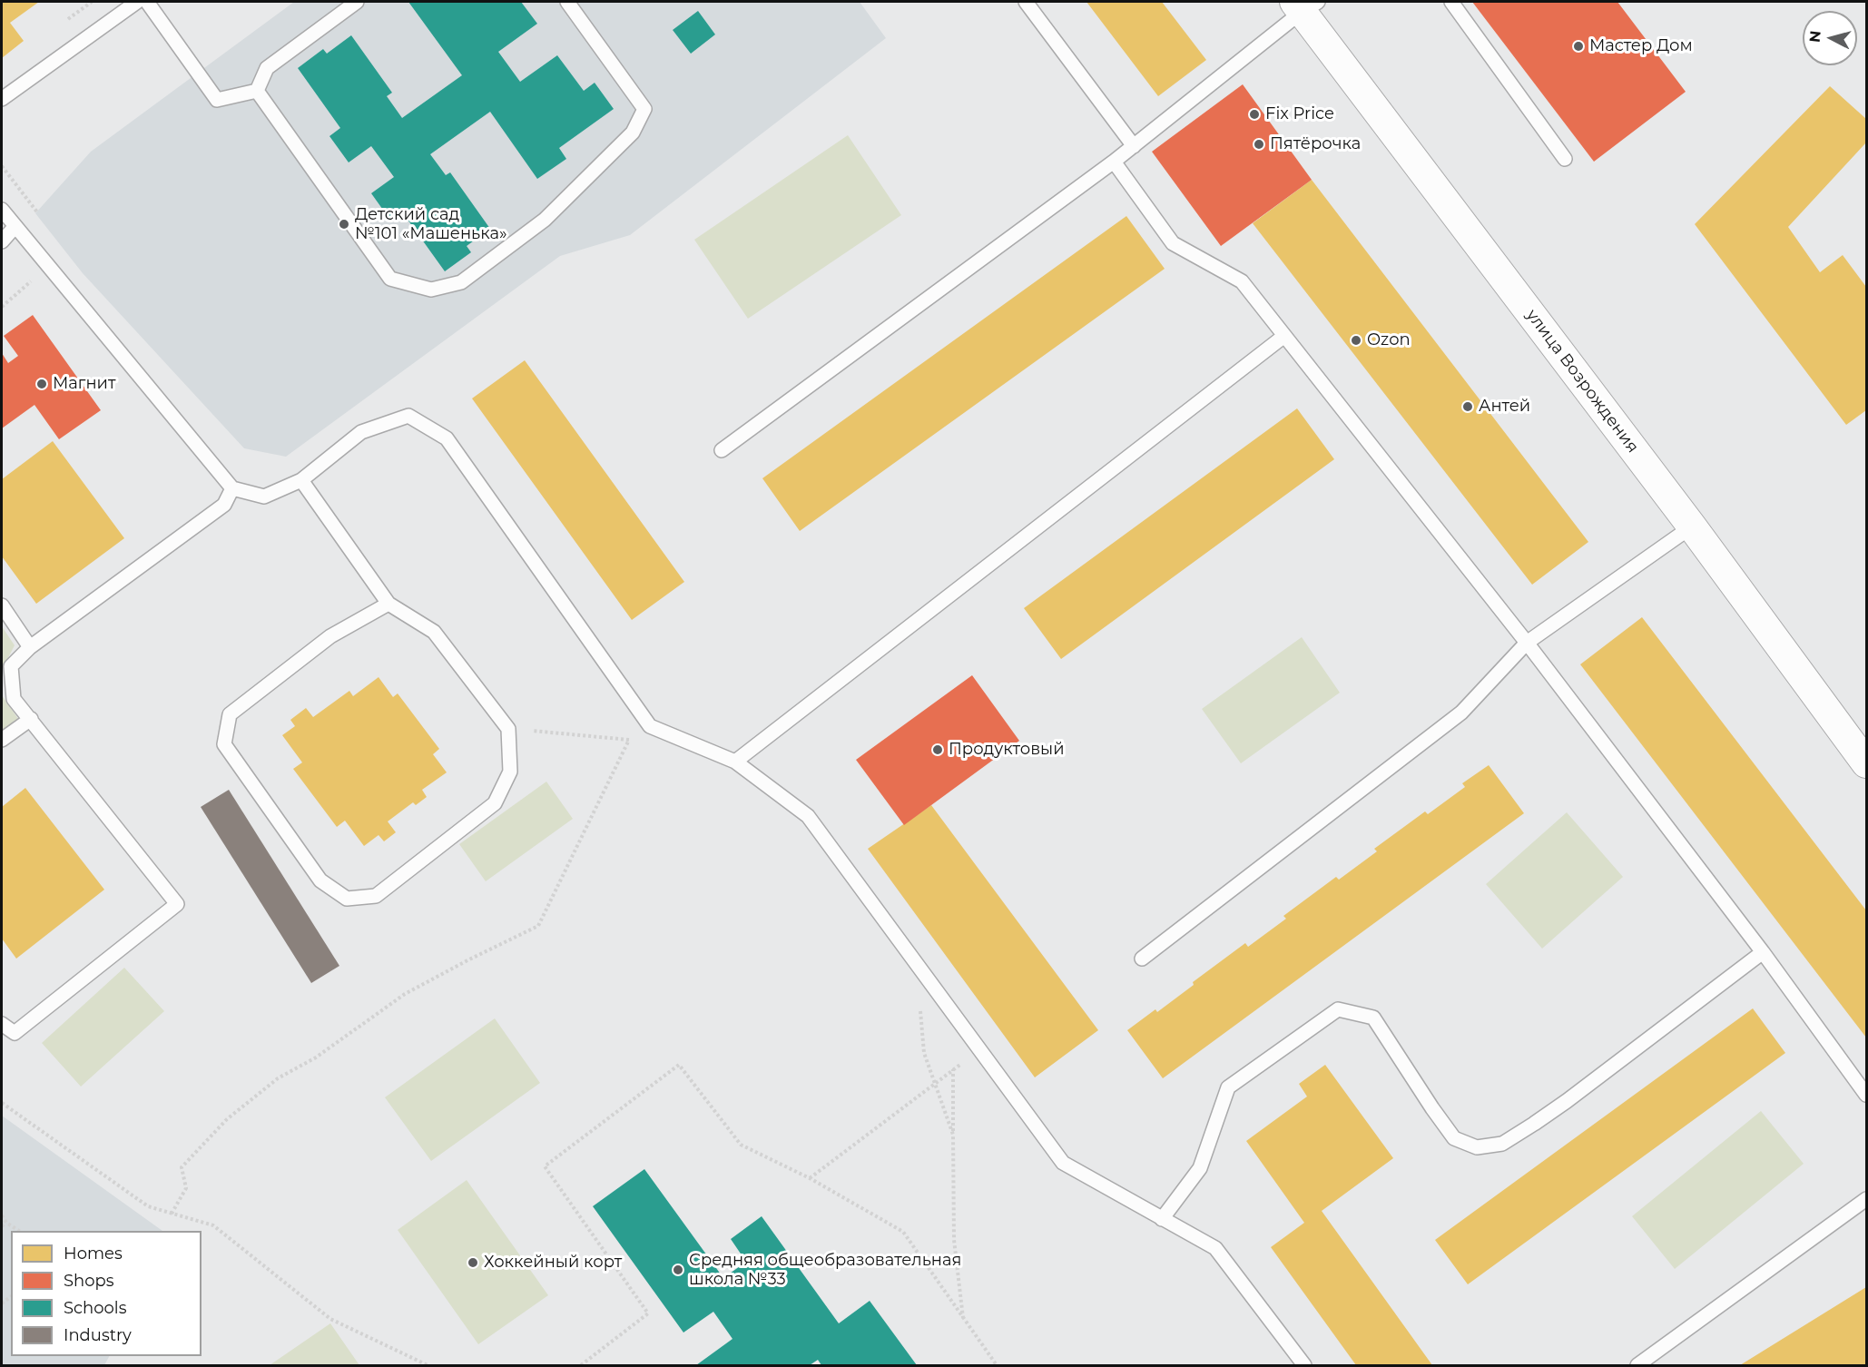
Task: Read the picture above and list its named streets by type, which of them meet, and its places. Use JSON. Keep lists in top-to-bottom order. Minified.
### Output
{"streets":{"street":["улица Возрождения"]},"places":["Мастер Дом","Fix Price","Пятёрочка","Детский сад №101 «Машенька»","Ozon","Магнит","Антей","Продуктовый","Хоккейный корт","Средняя общеобразовательная школа №33"],"legend":["Homes","Shops","Schools","Industry"],"north":"left"}
